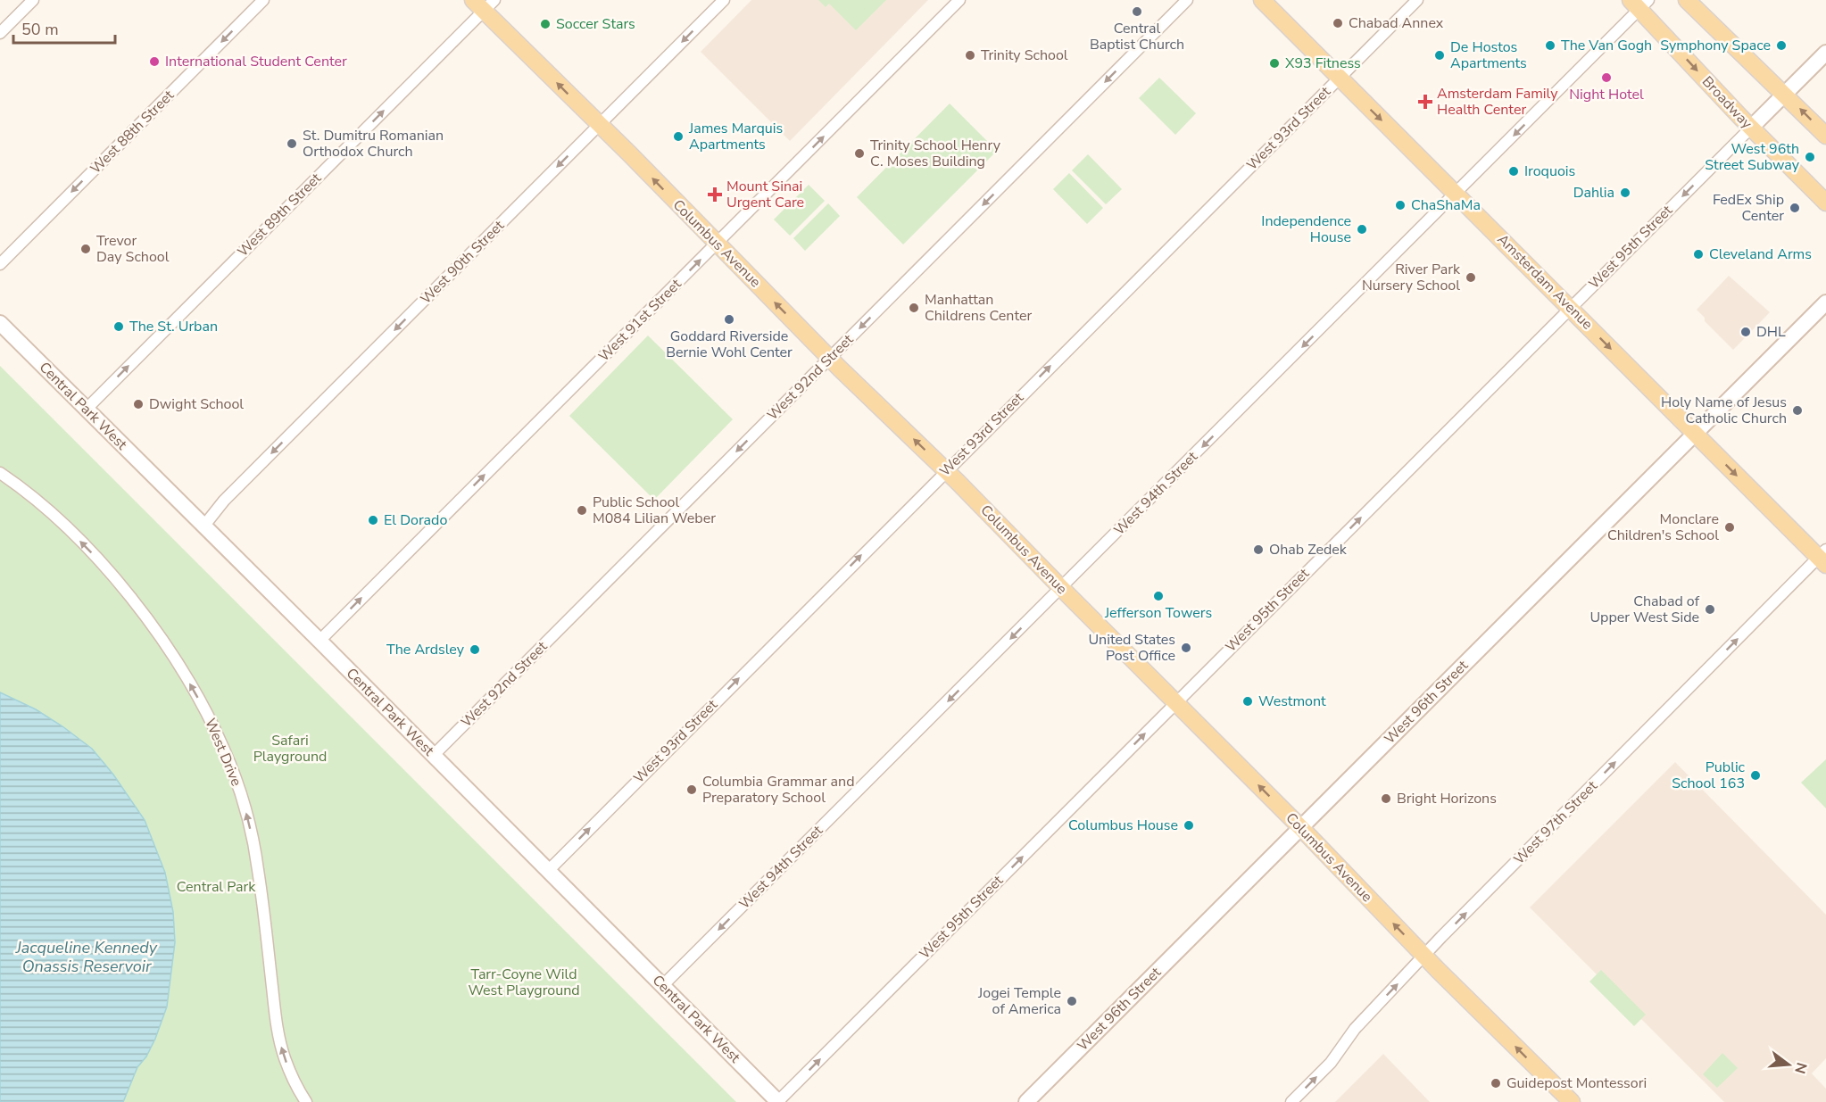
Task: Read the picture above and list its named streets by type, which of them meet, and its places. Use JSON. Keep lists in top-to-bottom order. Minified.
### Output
{"streets":{"main road":["Broadway","Columbus Avenue","West 95th Street","Amsterdam Avenue","Central Park West","West 96th Street"],"street":["West 93rd Street","West 88th Street","West 89th Street","West 90th Street","West 91st Street","West 92nd Street","West 94th Street","West Drive","West 97th Street"]},"crossings":[["Broadway","West 95th Street"],["Broadway","West 94th Street"],["West 93rd Street","Columbus Avenue"],["West 93rd Street","Amsterdam Avenue"],["West 93rd Street","Central Park West"],["West 89th Street","Columbus Avenue"],["West 89th Street","Central Park West"],["Columbus Avenue","West 95th Street"],["Columbus Avenue","West 90th Street"],["Columbus Avenue","West 91st Street"],["Columbus Avenue","West 92nd Street"],["Columbus Avenue","West 94th Street"],["Columbus Avenue","West 96th Street"],["Columbus Avenue","West 97th Street"],["West 95th Street","Amsterdam Avenue"],["West 95th Street","Central Park West"],["West 90th Street","Central Park West"],["Amsterdam Avenue","West 94th Street"],["Amsterdam Avenue","West 96th Street"],["Amsterdam Avenue","West 97th Street"],["West 91st Street","Central Park West"],["West 92nd Street","Central Park West"],["Central Park West","West 94th Street"]],"one_way":["West 93rd Street","West 88th Street","West 89th Street","Columbus Avenue","West 90th Street","Amsterdam Avenue","West 91st Street","West 92nd Street","West 94th Street","West Drive","West 97th Street"],"water":["Jacqueline Kennedy Onassis Reservoir"],"parks":["Safari Playground","Central Park","Tarr-Coyne Wild West Playground"],"places":{"other":["Central Baptist Church","Chabad Annex","Soccer Stars","The Van Gogh","Symphony Space","Trinity School","De Hostos Apartments","International Student Center","X93 Fitness","Night Hotel","James Marquis Apartments","St. Dumitru Romanian Orthodox Church","Trinity School Henry C. Moses Building","West 96th Street Subway","Iroquois","Dahlia","ChaShaMa","FedEx Ship Center","Independence House","Trevor Day School","Cleveland Arms","River Park Nursery School","Manhattan Childrens Center","Goddard Riverside Bernie Wohl Center","The St. Urban","DHL","Dwight School","Holy Name of Jesus Catholic Church","Public School M084 Lilian Weber","El Dorado","Monclare Children's School","Ohab Zedek","Jefferson Towers","Chabad of Upper West Side","United States Post Office","The Ardsley","Westmont","Public School 163","Columbia Grammar and Preparatory School","Bright Horizons","Columbus House","Jogei Temple of America","Guidepost Montessori"],"health":["Amsterdam Family Health Center","Mount Sinai Urgent Care"]},"scale_bar":"50 m","north":"right"}
